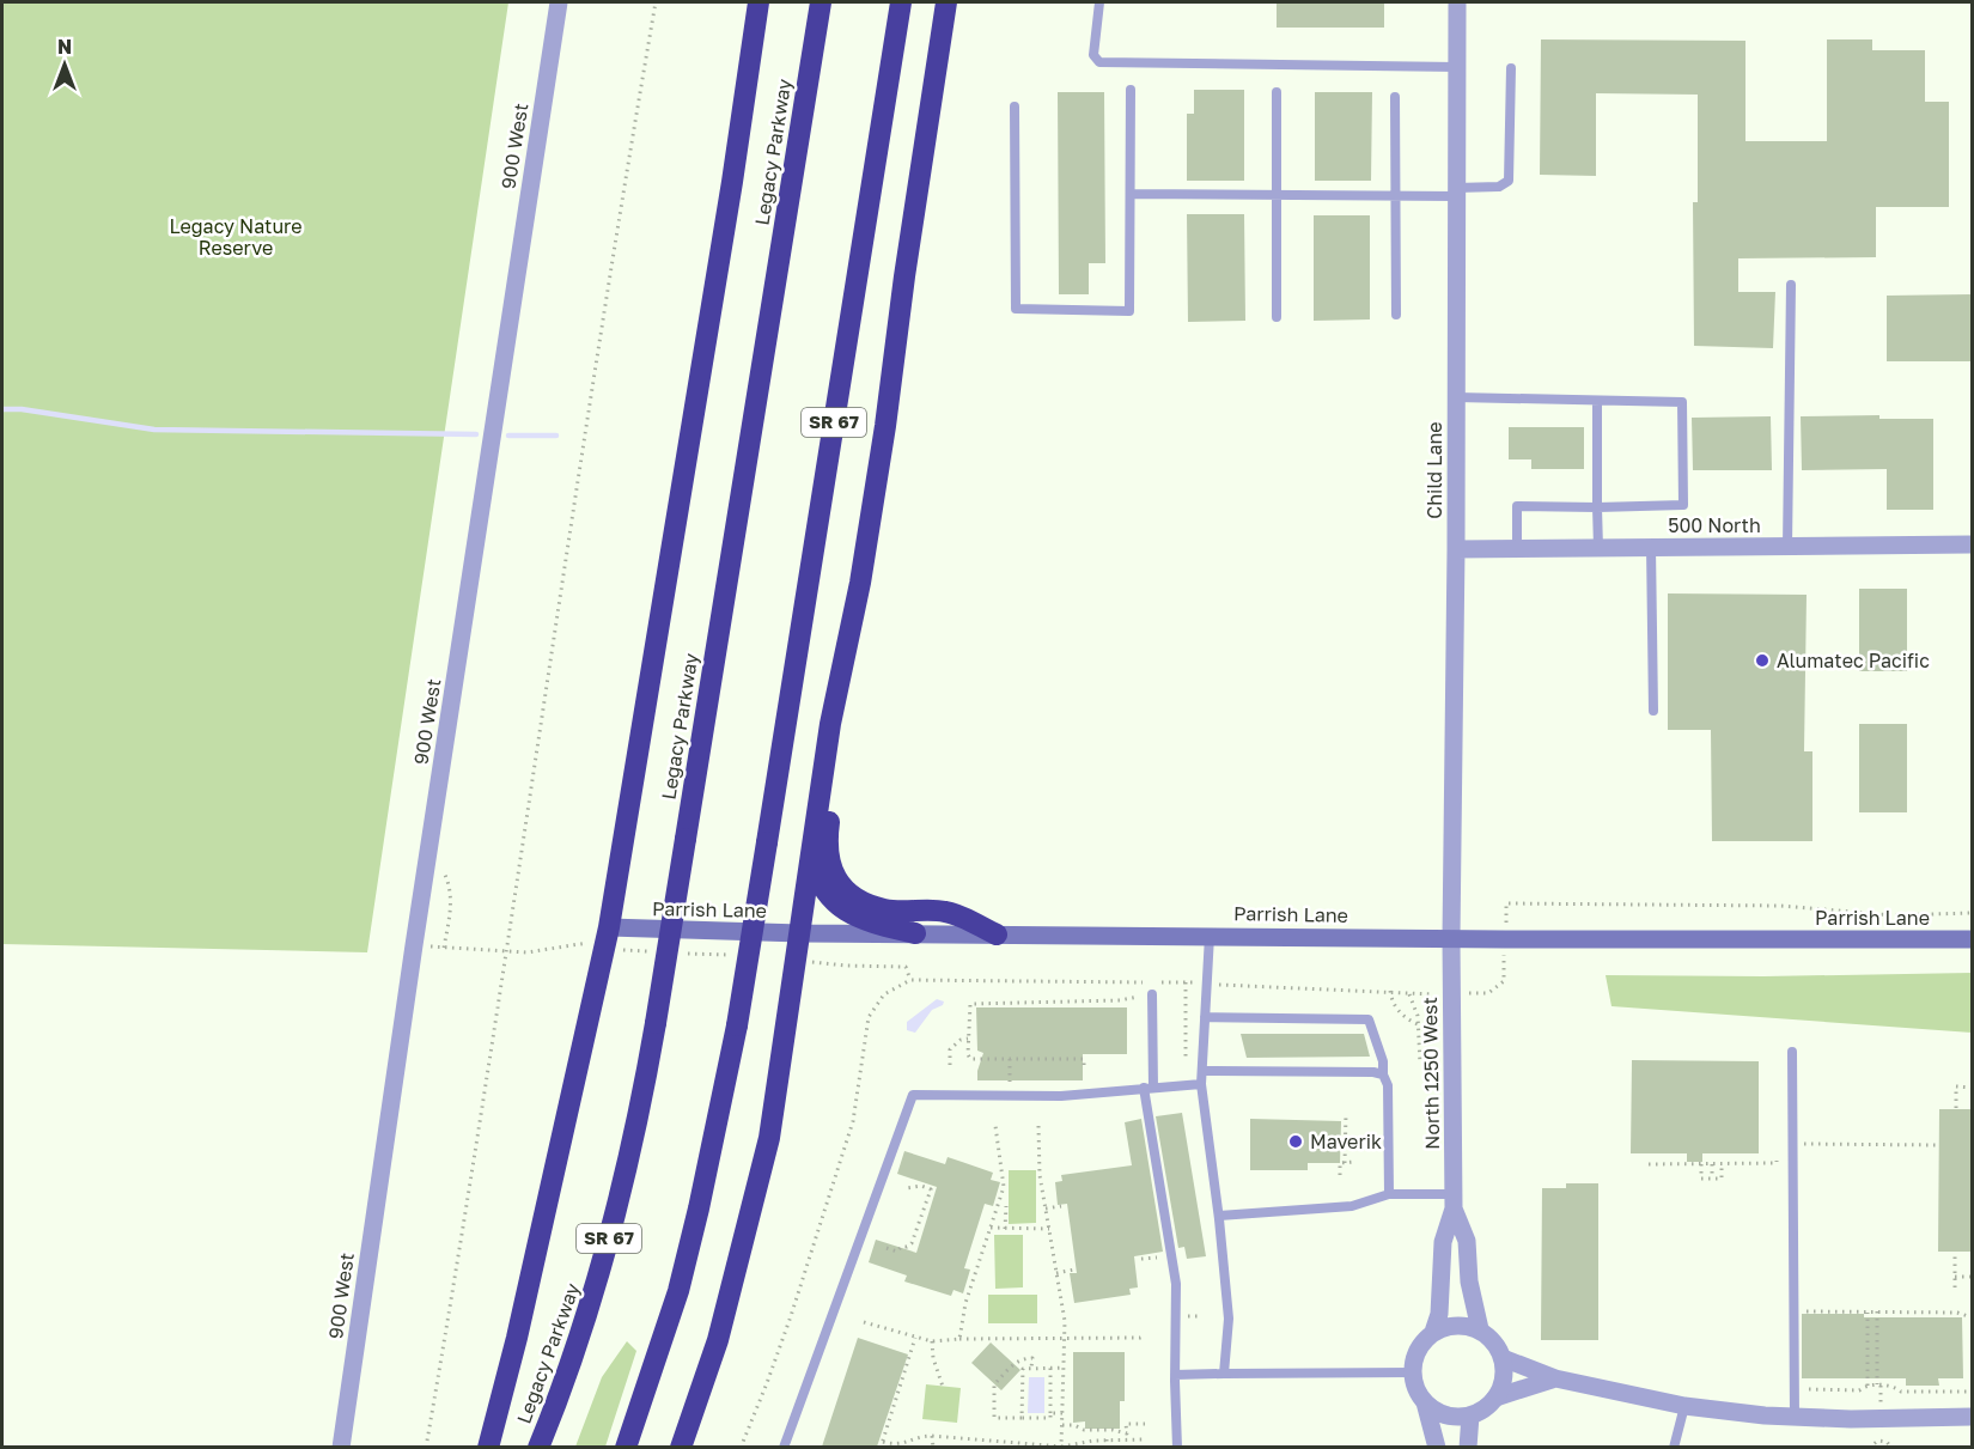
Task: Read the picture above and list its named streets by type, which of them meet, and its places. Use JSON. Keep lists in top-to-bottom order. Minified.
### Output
{"streets":{"highway":["Legacy Parkway","SR 67"],"main road":["Parrish Lane"],"street":["900 West","Child Lane","500 North","North 1250 West"]},"crossings":[["Child Lane","500 North"],["Child Lane","Parrish Lane"],["Child Lane","North 1250 West"],["Parrish Lane","North 1250 West"]],"parks":["Legacy Nature Reserve"],"places":["Alumatec Pacific","Maverik"],"north":"top"}
